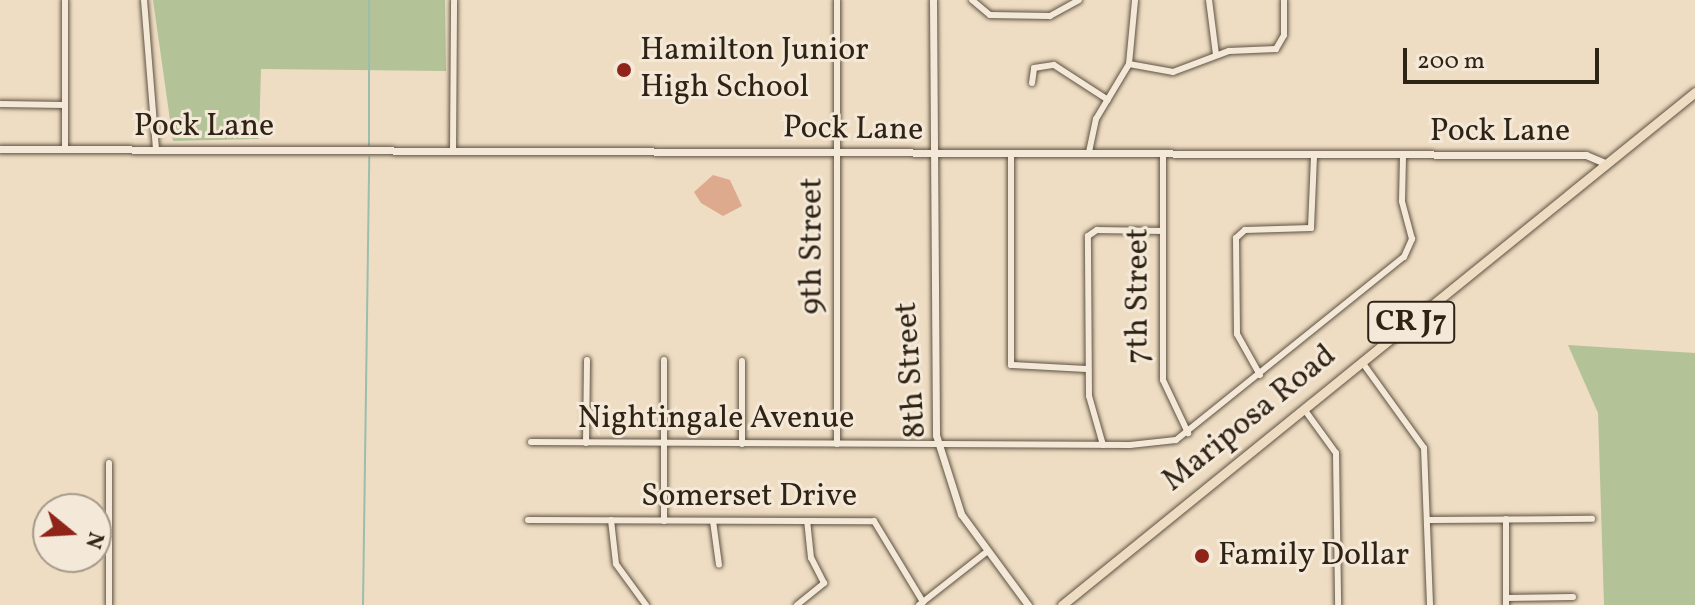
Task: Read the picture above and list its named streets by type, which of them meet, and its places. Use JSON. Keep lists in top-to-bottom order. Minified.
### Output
{"streets":{"main road":["CR J7","Mariposa Road"],"street":["Pock Lane","9th Street","7th Street","8th Street","Nightingale Avenue","Somerset Drive"]},"crossings":[["Pock Lane","9th Street"],["Pock Lane","7th Street"],["Pock Lane","8th Street"],["Pock Lane","Nightingale Avenue"],["Pock Lane","Mariposa Road"],["9th Street","Nightingale Avenue"],["7th Street","Nightingale Avenue"],["8th Street","Nightingale Avenue"]],"places":["Hamilton Junior High School","Family Dollar"],"scale_bar":"200 m","north":"right"}
